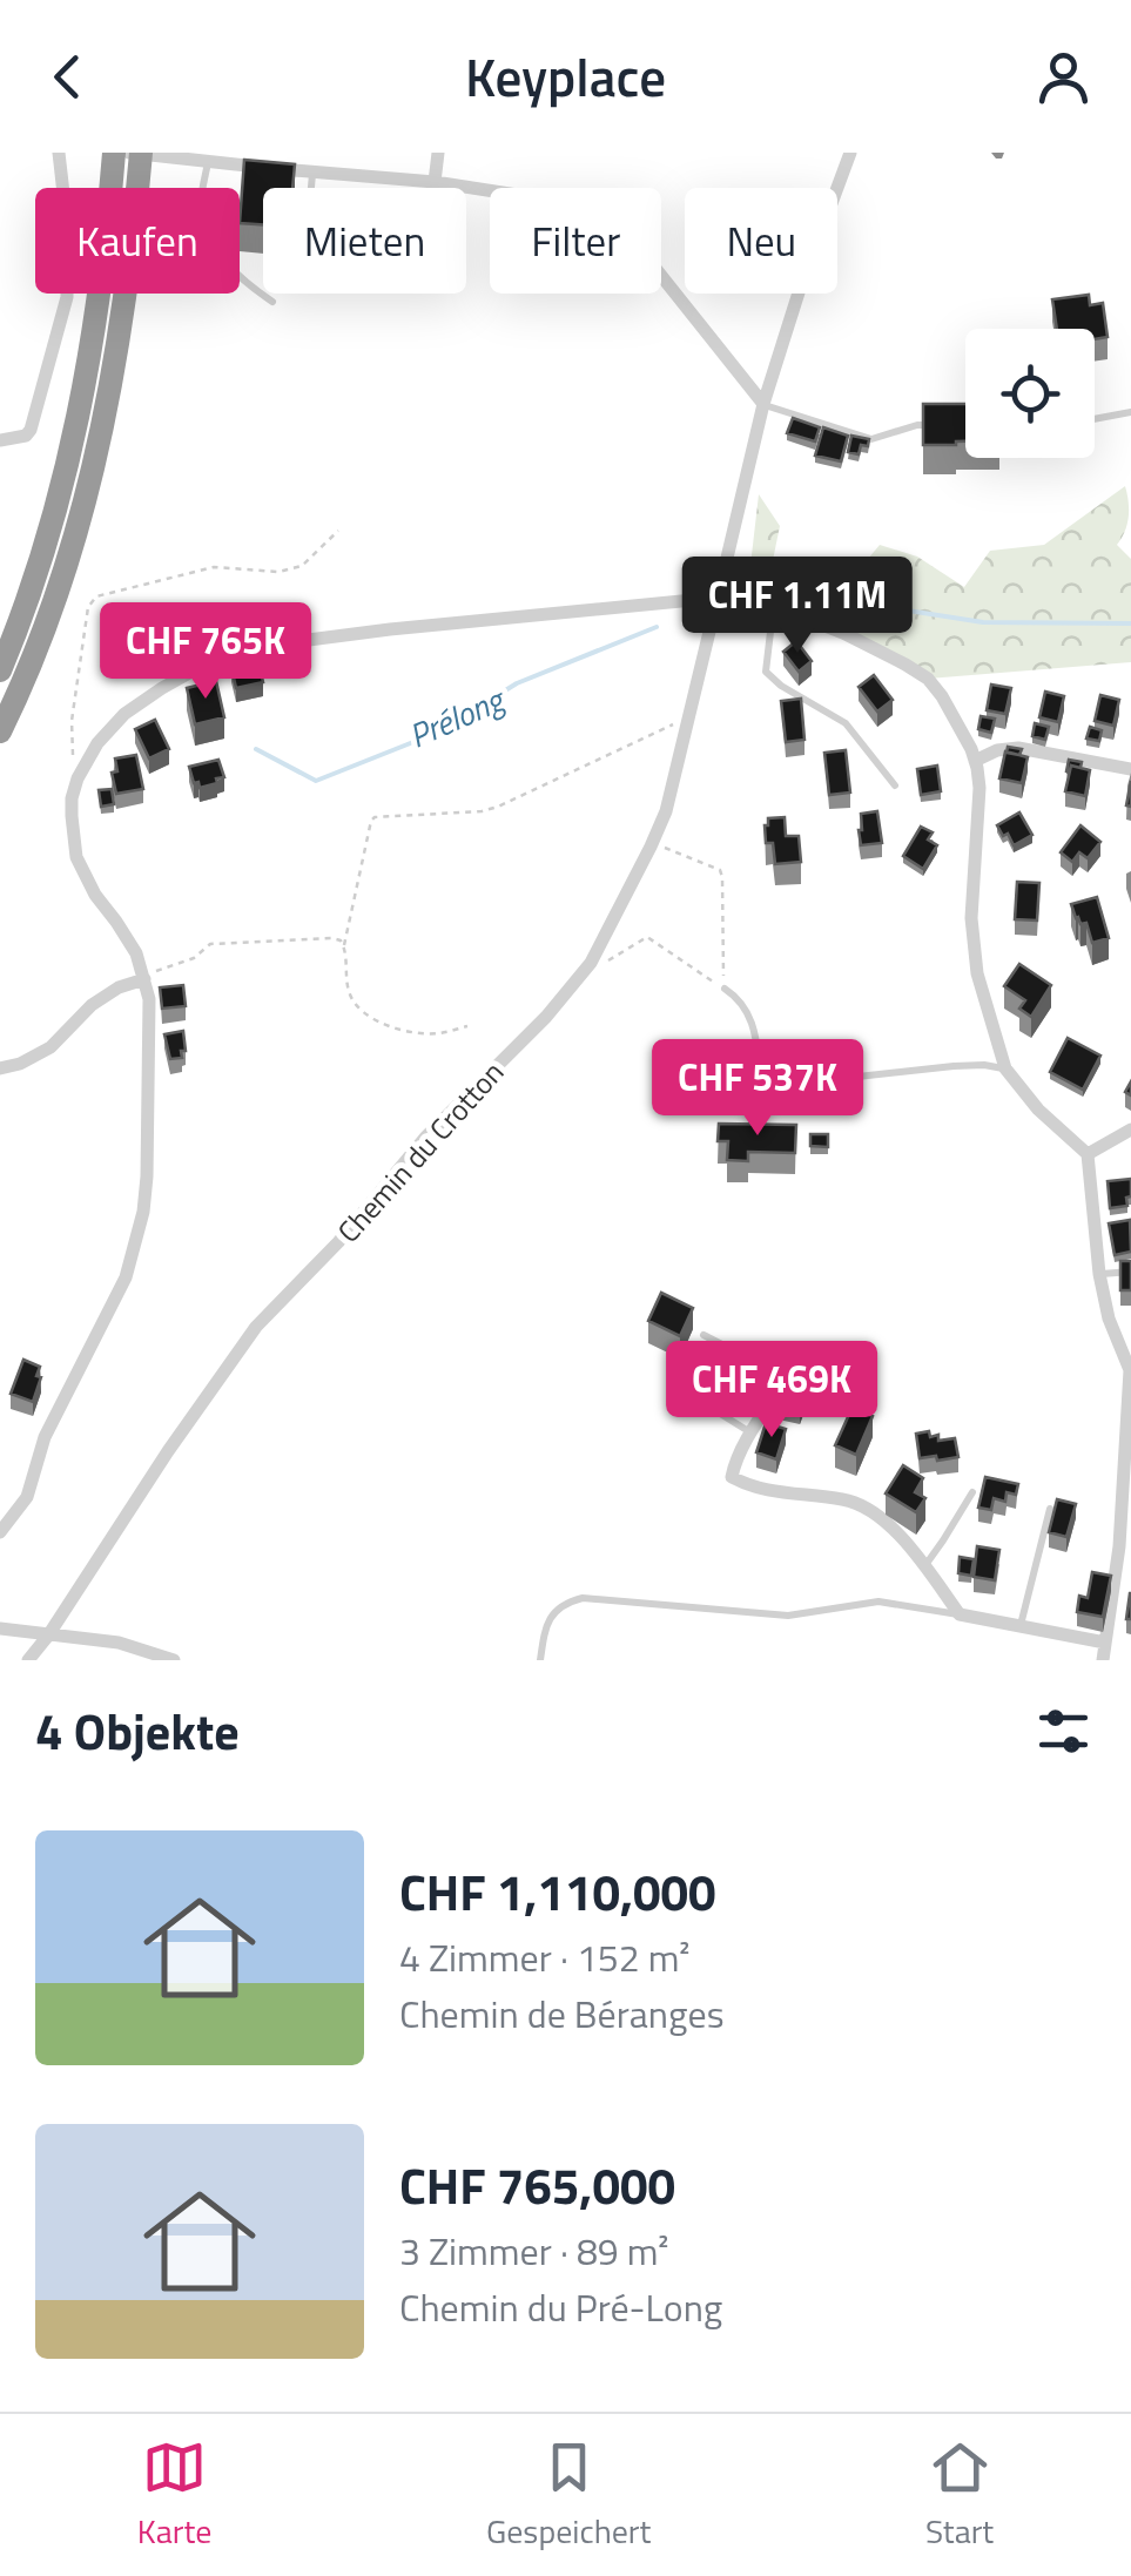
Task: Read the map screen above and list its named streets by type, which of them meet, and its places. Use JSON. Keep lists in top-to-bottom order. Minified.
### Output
{"streets":{"street":["Chemin du Crotton"]},"water":["Prélong"],"page":{"header":"Keyplace","chip":["Kaufen","Mieten","Filter","Neu"],"price":["CHF 1.11M","CHF 765K","CHF 537K","CHF 469K"],"heading":"4 Objekte","list":[{"name":"CHF 1,110,000","note":"4 Zimmer · 152 m² · Chemin de Béranges"},{"name":"CHF 765,000","note":"3 Zimmer · 89 m² · Chemin du Pré-Long"}],"tabs":["Karte","Gespeichert","Start"]}}
